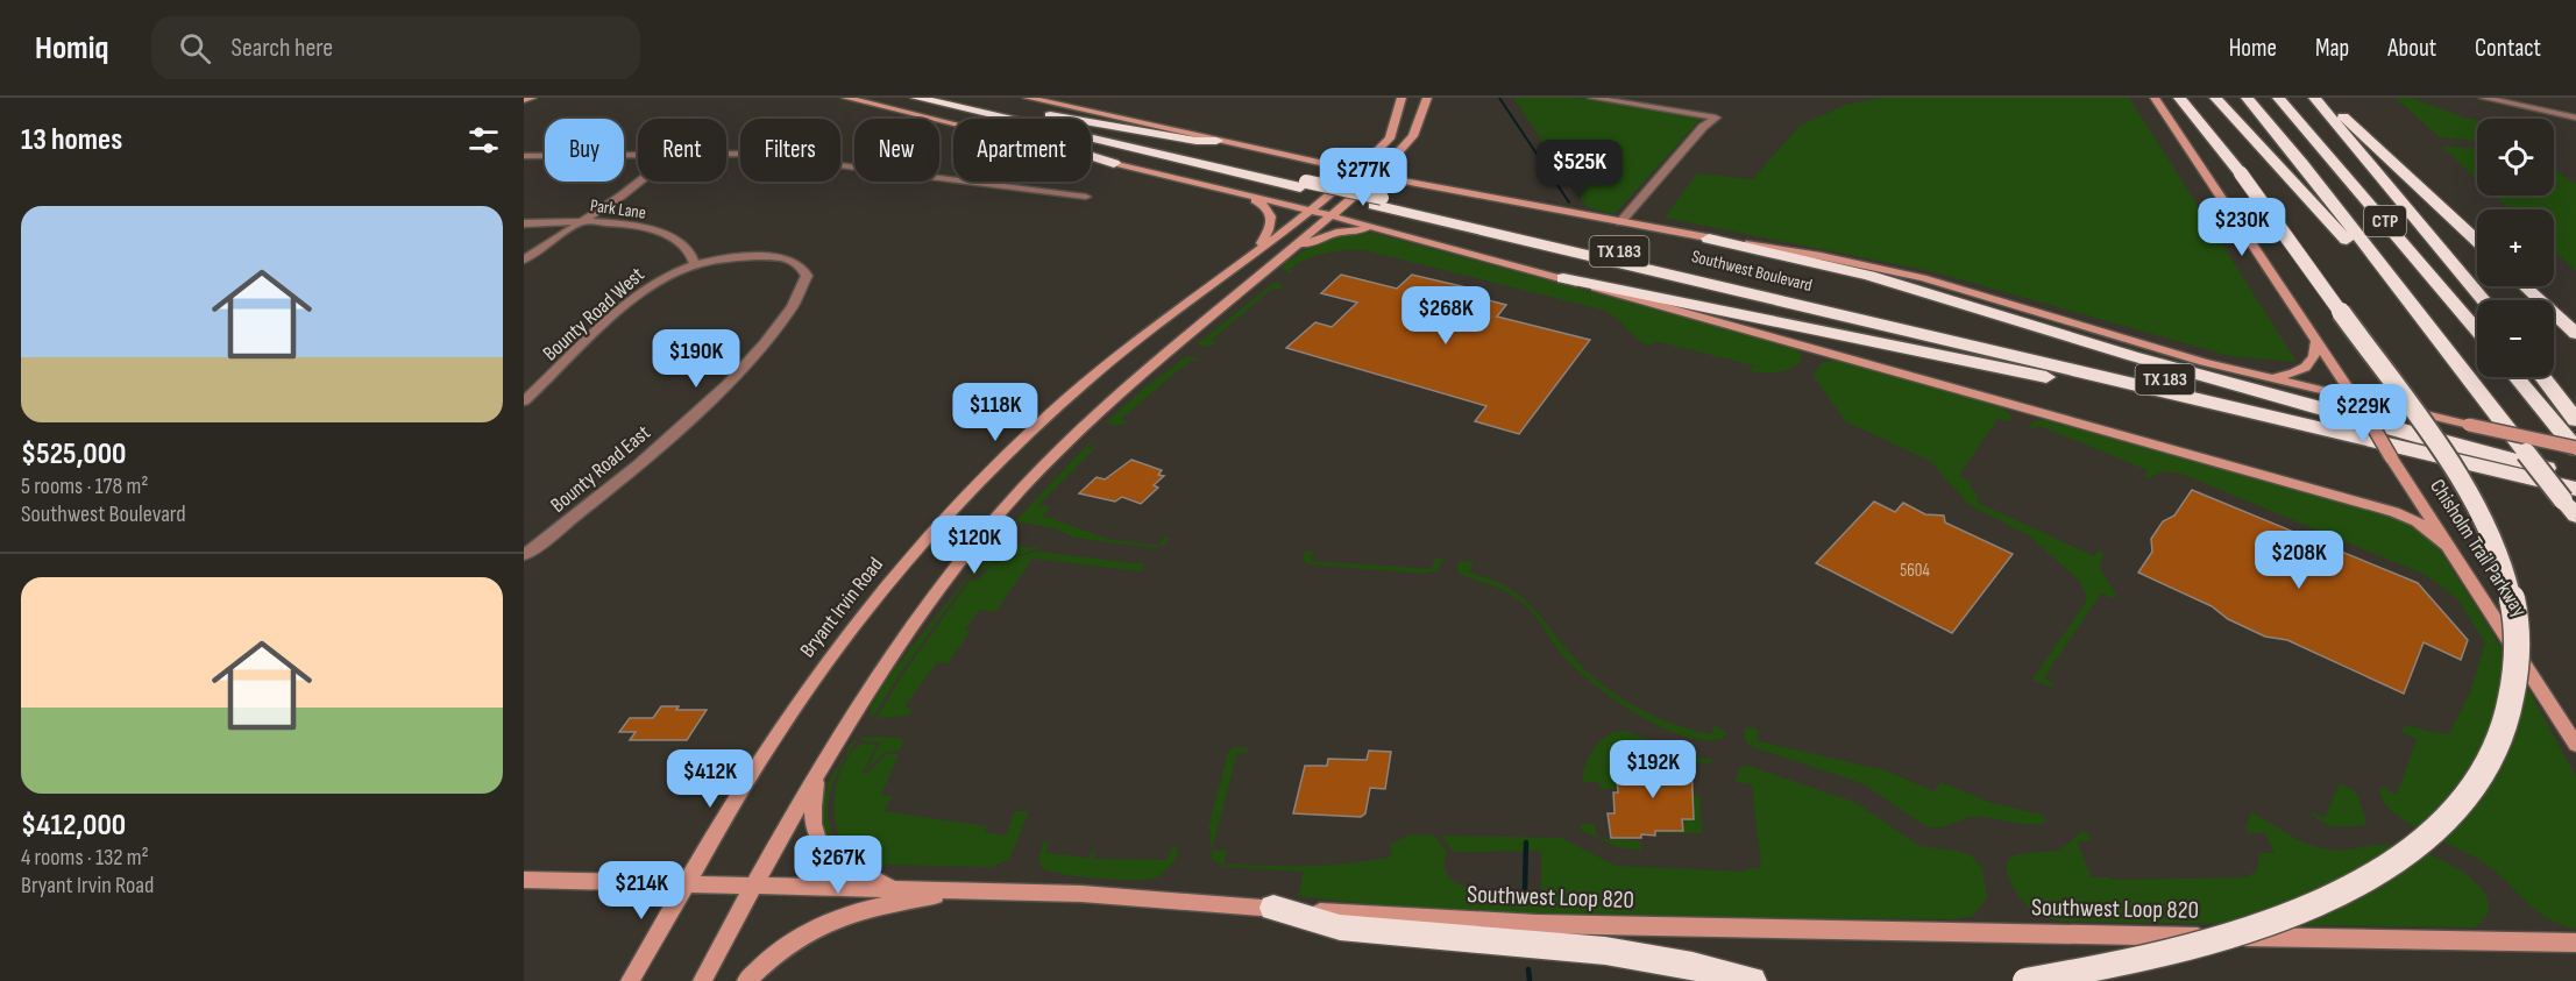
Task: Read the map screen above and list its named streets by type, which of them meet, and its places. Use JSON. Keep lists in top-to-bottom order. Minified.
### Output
{"streets":{"highway":["CTP","TX 183","Southwest Boulevard"],"main road":["Chisholm Trail Parkway","Bryant Irvin Road","Southwest Loop 820"],"street":["Park Lane","Bounty Road West","Bounty Road East"]},"crossings":[["Park Lane","Bounty Road West"],["Park Lane","Bounty Road East"],["CTP","Southwest Boulevard"],["Southwest Boulevard","Chisholm Trail Parkway"],["Southwest Boulevard","Bryant Irvin Road"],["Bounty Road West","Bounty Road East"],["Bryant Irvin Road","Southwest Loop 820"]],"house_numbers":["5604"],"page":{"header":"Homiq","search":"Search here","nav":["Home","Map","About","Contact"],"heading":"13 homes","map_buttons":["+","−"],"chip":["Buy","Rent","Filters","New","Apartment"],"price":["$525K","$277K","$230K","$268K","$190K","$118K","$229K","$120K","$208K","$192K","$412K","$267K","$214K"],"list":[{"name":"$525,000","note":"5 rooms · 178 m² · Southwest Boulevard"},{"name":"$412,000","note":"4 rooms · 132 m² · Bryant Irvin Road"}]}}
